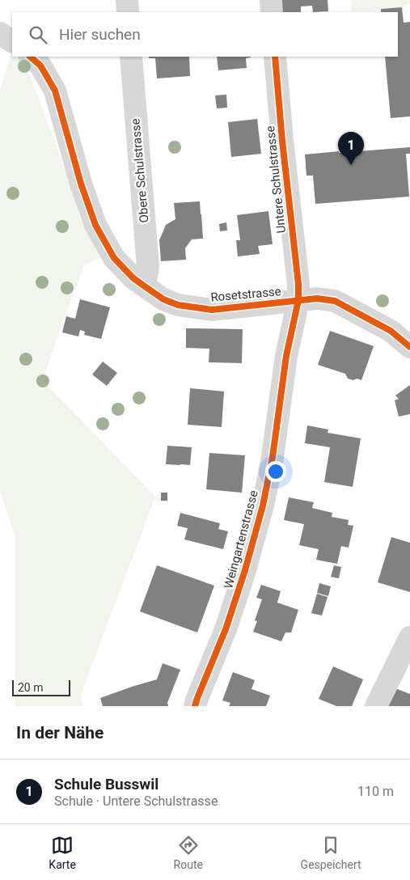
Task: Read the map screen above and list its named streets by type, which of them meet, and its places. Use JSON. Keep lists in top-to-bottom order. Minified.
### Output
{"streets":{"street":["Obere Schulstrasse","Untere Schulstrasse","Rosetstrasse","Weingartenstrasse"]},"crossings":[["Obere Schulstrasse","Rosetstrasse"],["Untere Schulstrasse","Rosetstrasse"],["Untere Schulstrasse","Weingartenstrasse"],["Rosetstrasse","Weingartenstrasse"]],"scale_bar":"20 m","page":{"search":"Hier suchen","pins":"1","scale":"20 m","heading":"In der Nähe","list":[{"mark":"1","name":"Schule Busswil","note":"Schule · Untere Schulstrasse","value":"110 m"}],"nav":["Karte","Route","Gespeichert"]}}
